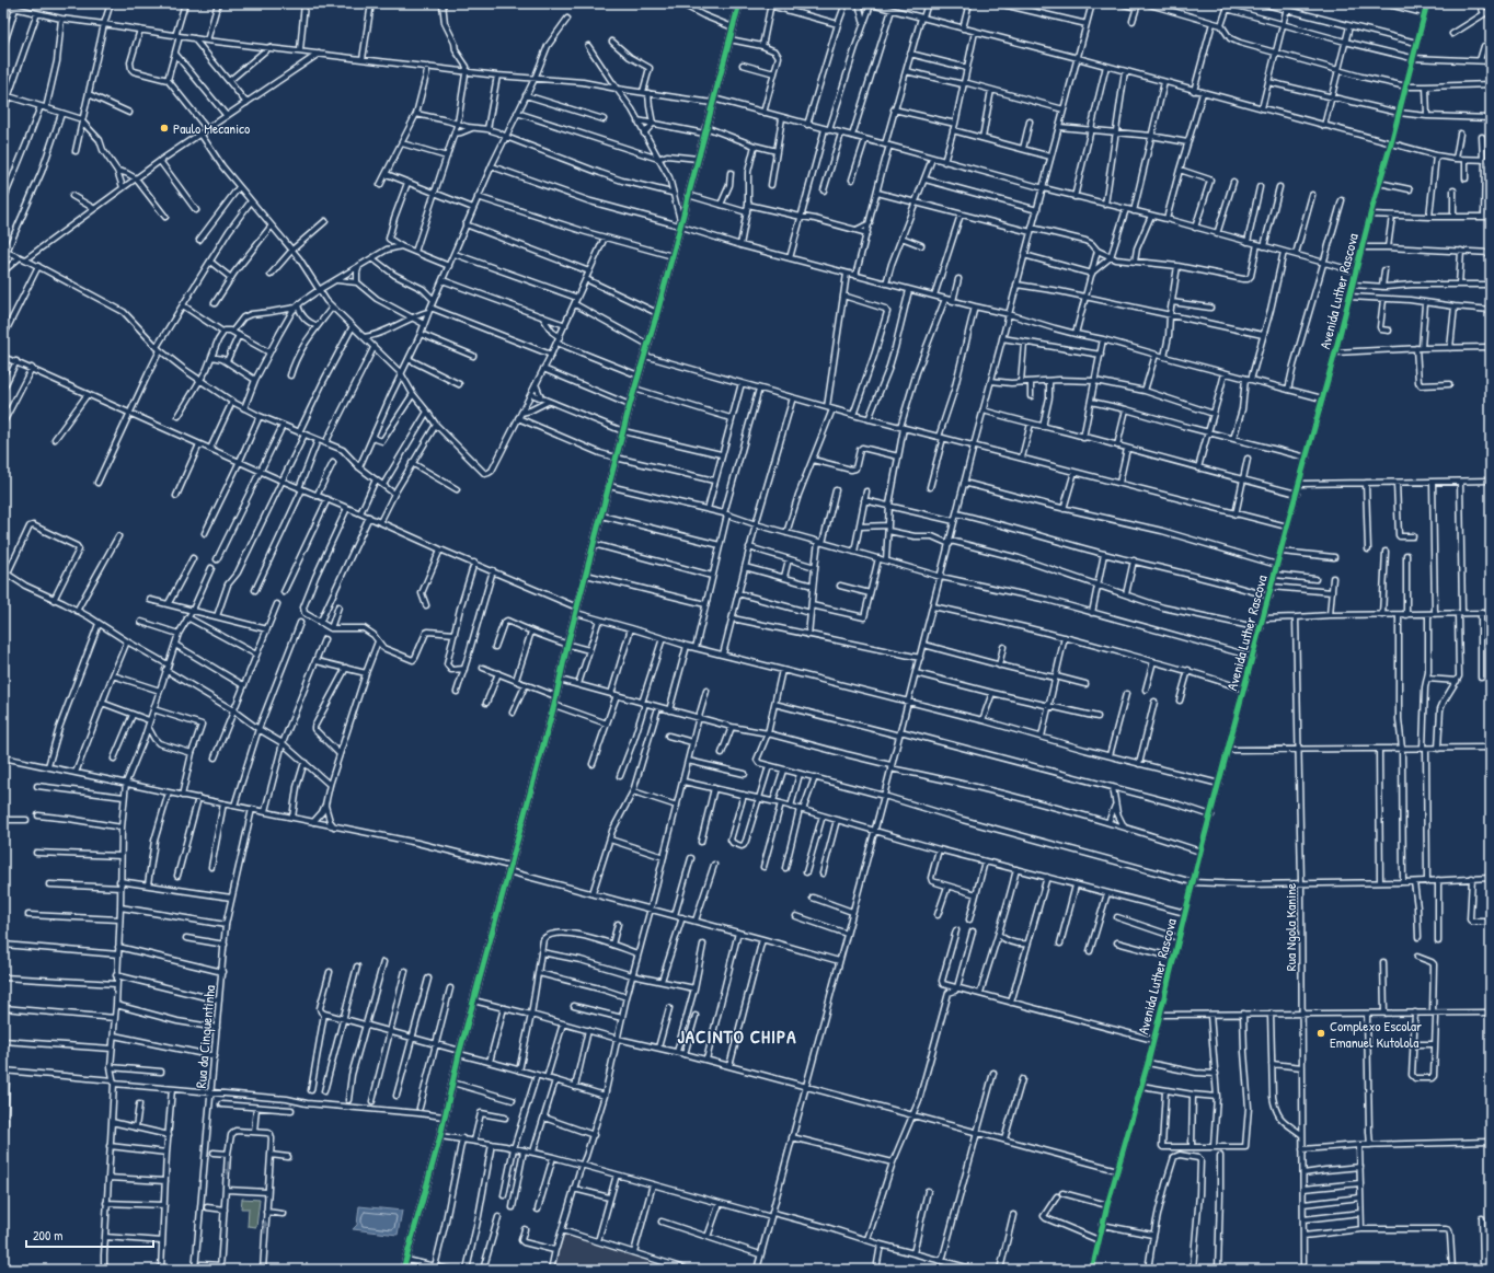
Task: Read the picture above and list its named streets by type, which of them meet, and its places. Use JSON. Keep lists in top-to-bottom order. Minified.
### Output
{"streets":{"street":["Avenida Luther Rascova","Rua Ngola Kanine","Rua da Cinquentinha"]},"districts":["JACINTO CHIPA"],"places":["Paulo Mecanico","Complexo Escolar Emanuel Kutolola"],"scale_bar":"200 m"}
